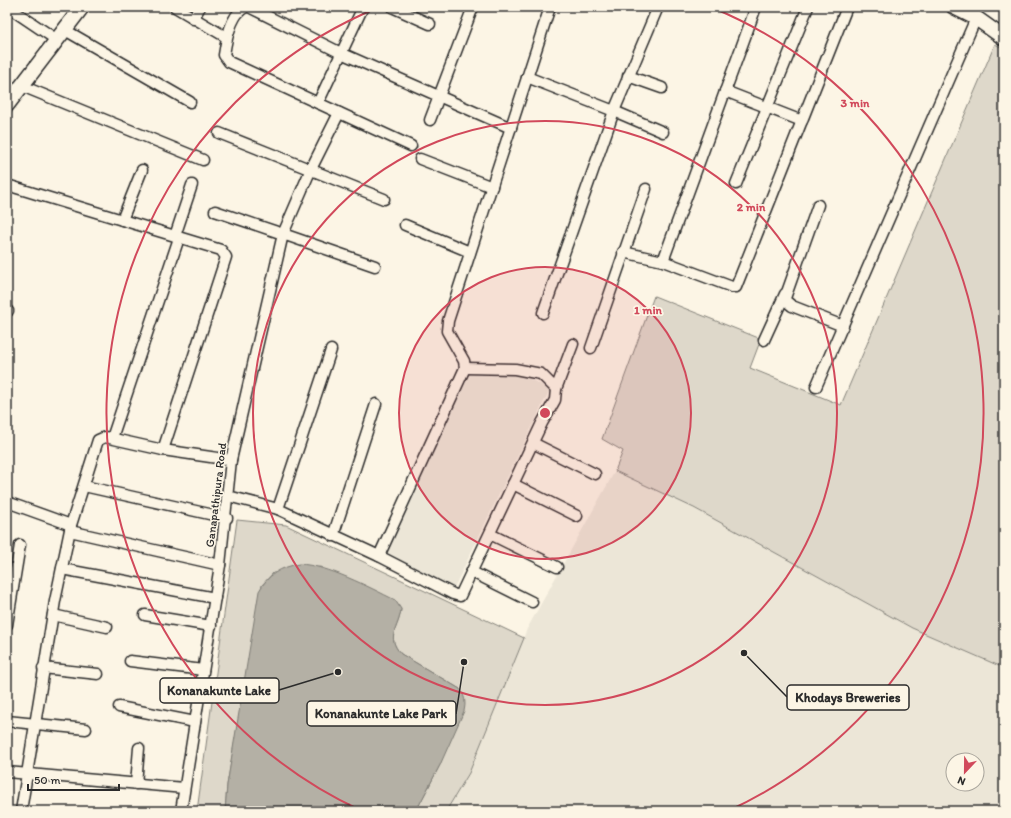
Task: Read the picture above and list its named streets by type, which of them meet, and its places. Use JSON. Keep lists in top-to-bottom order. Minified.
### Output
{"streets":{"street":["Ganapathipura Road"]},"places":["Khodays Breweries","Konanakunte Lake Park","Konanakunte Lake"],"scale_bar":"50 m","north":"bottom","rings":["3 min","2 min","1 min"]}
